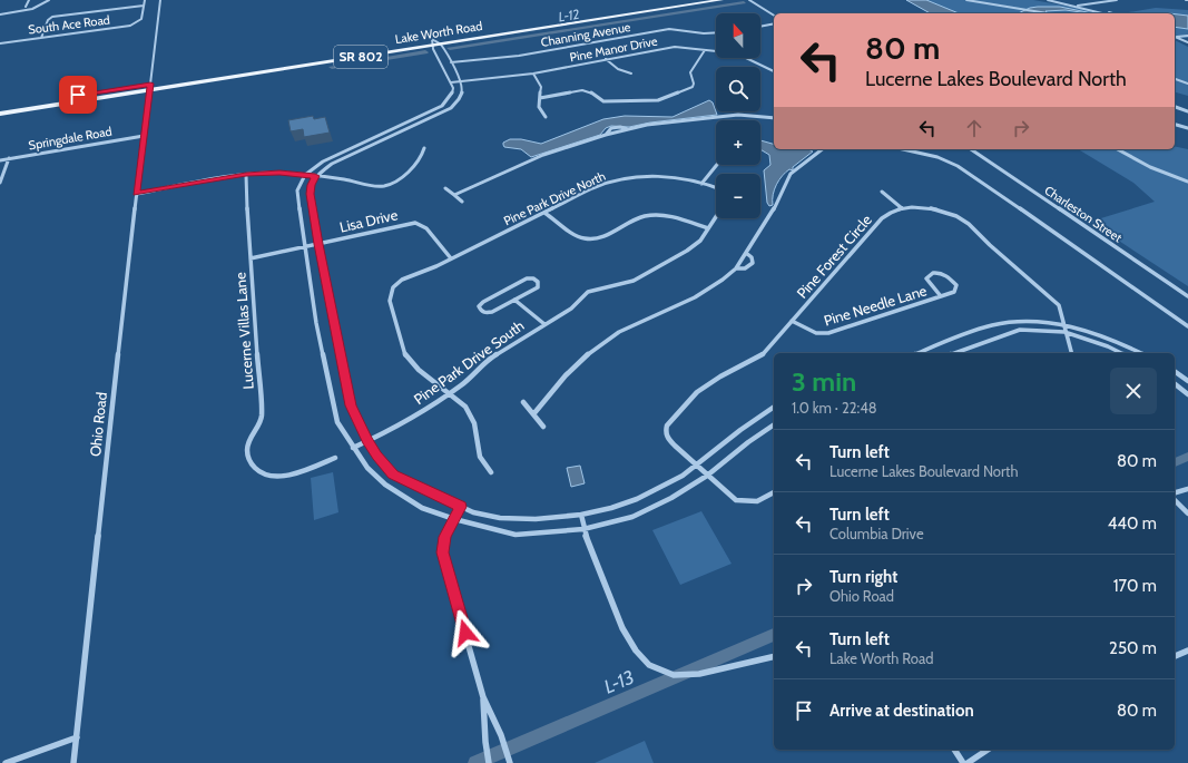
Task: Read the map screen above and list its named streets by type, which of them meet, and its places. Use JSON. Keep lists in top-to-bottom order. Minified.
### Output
{"streets":{"main road":["Lake Worth Road","SR 802"],"street":["South Ace Road","Channing Avenue","Pine Manor Drive","Springdale Road","Pine Park Drive North","Charleston Street","Lisa Drive","Pine Forest Circle","Pine Needle Lane","Lucerne Villas Lane","Pine Park Drive South","Ohio Road"]},"crossings":[["Lake Worth Road","Ohio Road"],["Springdale Road","Ohio Road"],["Pine Park Drive North","Lisa Drive"],["Pine Park Drive North","Pine Park Drive South"],["Lisa Drive","Lucerne Villas Lane"],["Pine Forest Circle","Pine Needle Lane"]],"water":["L-12","L-13"],"north":"top","page":{"map_buttons":["+","−"],"turn":["80 m","Lucerne Lakes Boulevard North"],"heading":["3 min","1.0 km · 22:48"],"list":[{"name":"Turn left","note":"Lucerne Lakes Boulevard North","value":"80 m"},{"name":"Turn left","note":"Columbia Drive","value":"440 m"},{"name":"Turn right","note":"Ohio Road","value":"170 m"},{"name":"Turn left","note":"Lake Worth Road","value":"250 m"},{"name":"Arrive at destination","value":"80 m"}]}}
